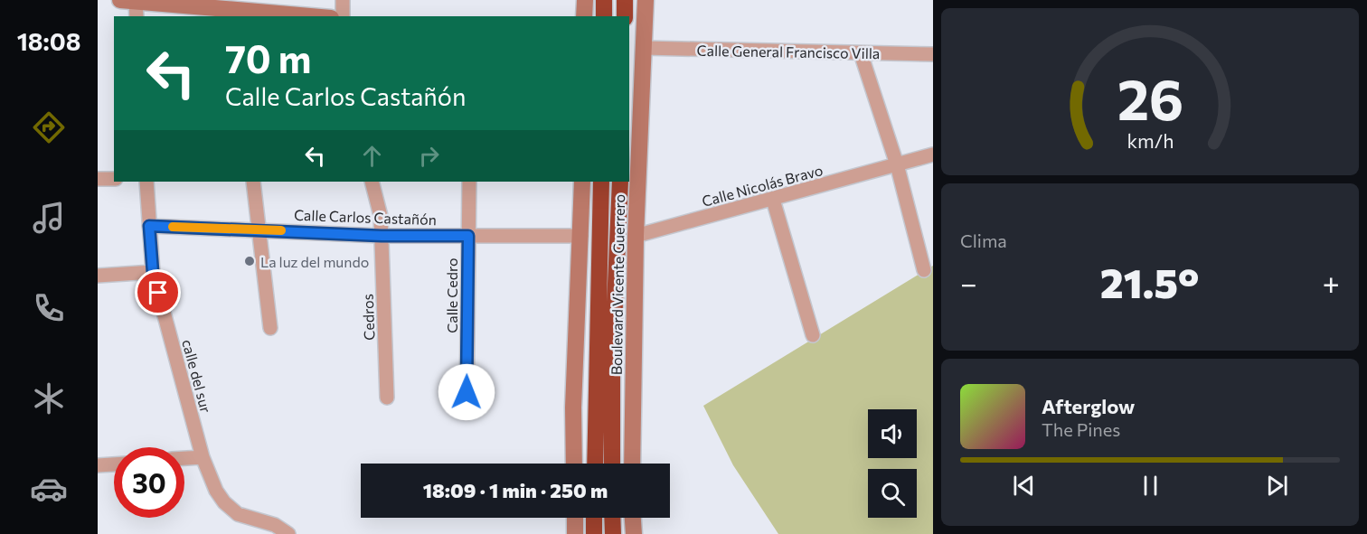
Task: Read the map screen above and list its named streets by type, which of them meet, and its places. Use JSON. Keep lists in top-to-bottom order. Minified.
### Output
{"streets":{"highway":["Boulevard Vicente Guerrero"],"street":["Calle General Francisco Villa","Calle Nicolás Bravo","Calle Carlos Castañón","Calle Cedro","Cedros","calle del sur"]},"crossings":[["Calle General Francisco Villa","Boulevard Vicente Guerrero"],["Calle Nicolás Bravo","Boulevard Vicente Guerrero"],["Calle Carlos Castañón","Calle Cedro"],["Calle Carlos Castañón","Cedros"],["Calle Carlos Castañón","calle del sur"]],"places":["La luz del mundo"],"page":{"tabs":"18:08","turn":["70 m","Calle Carlos Castañón"],"tile":"Clima","heat":["−","21.5°","+"],"song":["Afterglow","The Pines"],"limit":"30","trip":"18:09 · 1 min · 250 m","gauge":["26","km/h"]}}
